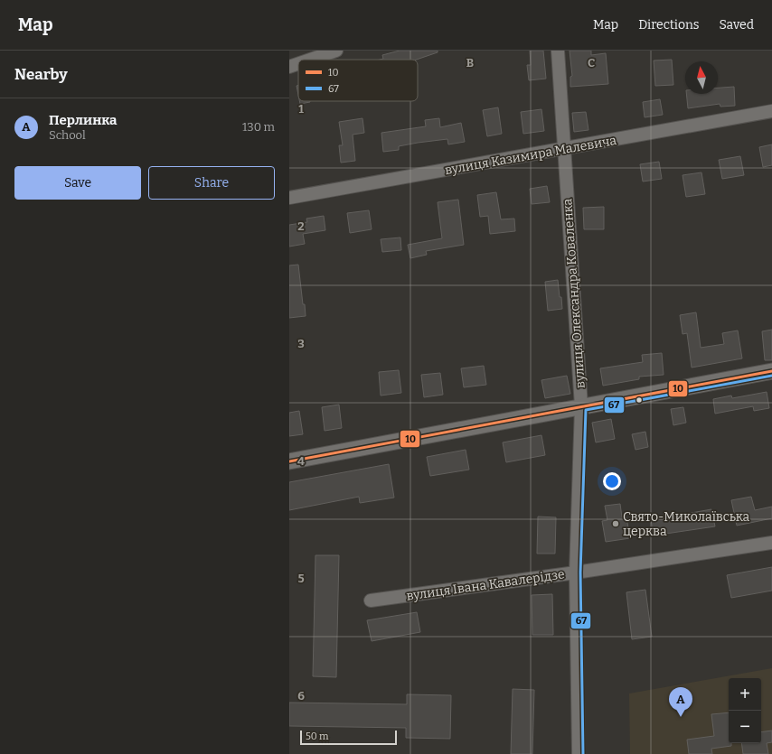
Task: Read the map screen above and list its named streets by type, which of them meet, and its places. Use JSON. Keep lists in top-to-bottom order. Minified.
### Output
{"streets":{"street":["вулиця Казимира Малевича","вулиця Олександра Коваленка","вулиця Івана Кавалерідзе"]},"crossings":[["вулиця Казимира Малевича","вулиця Олександра Коваленка"],["вулиця Олександра Коваленка","вулиця Івана Кавалерідзе"]],"places":["Свято-Миколаївська церква"],"lines":["transit line 10","transit line 67"],"legend":["10","67"],"scale_bar":"50 m","north":"top","page":{"header":"Map","nav":["Map","Directions","Saved"],"heading":"Nearby","list":[{"mark":"A","name":"Перлинка","note":"School","value":"130 m"}],"buttons":["Save","Share"],"map_buttons":["+","−"],"pins":"A","scale":"50 m"},"grid":{"columns":["B","C"],"rows":["1","2","3","4","5","6"]}}
